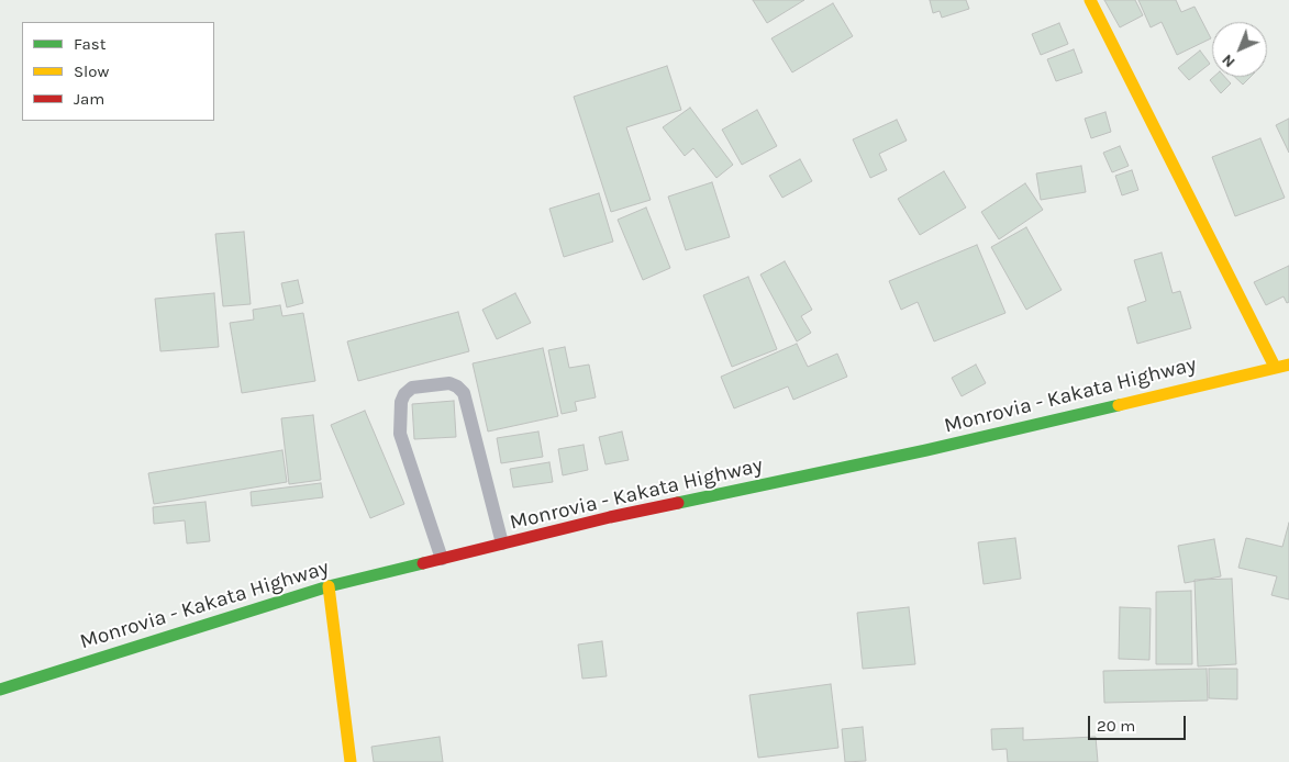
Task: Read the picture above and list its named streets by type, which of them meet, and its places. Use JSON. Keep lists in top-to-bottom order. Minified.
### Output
{"streets":{"main road":["Monrovia - Kakata Highway"]},"legend":["Fast","Slow","Jam"],"scale_bar":"20 m","north":"bottom left"}
